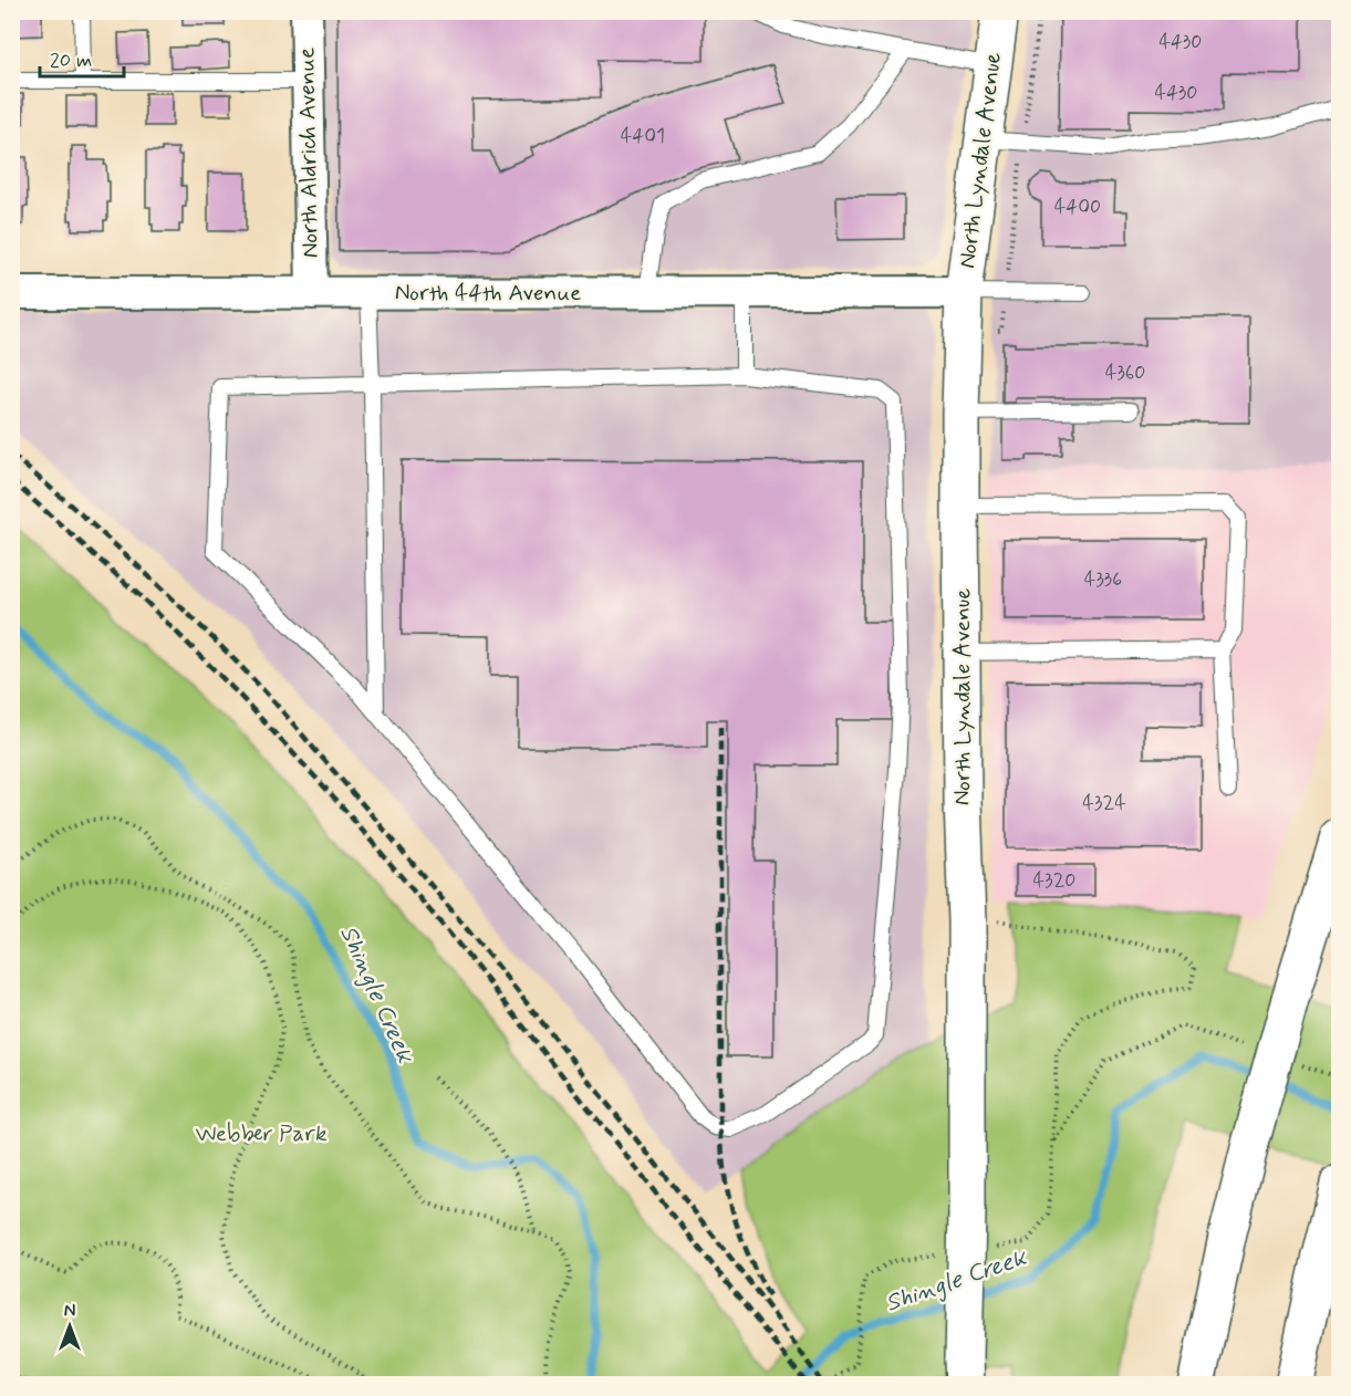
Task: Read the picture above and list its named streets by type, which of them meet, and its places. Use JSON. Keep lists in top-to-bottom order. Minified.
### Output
{"streets":{"main road":["North Lyndale Avenue"],"street":["North Aldrich Avenue","North 44th Avenue"]},"crossings":[["North Aldrich Avenue","North 44th Avenue"],["North Lyndale Avenue","North 44th Avenue"]],"water":["Shingle Creek"],"parks":["Webber Park"],"house_numbers":["4430","4430","4401","4400","4360","4336","4324","4320"],"scale_bar":"20 m","north":"top"}
